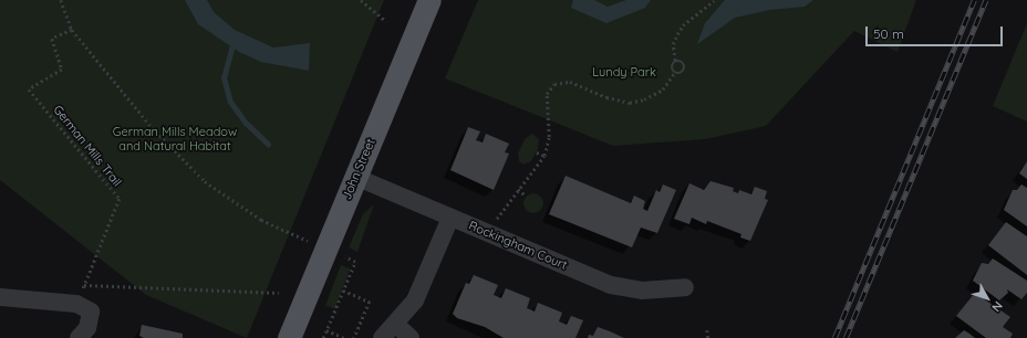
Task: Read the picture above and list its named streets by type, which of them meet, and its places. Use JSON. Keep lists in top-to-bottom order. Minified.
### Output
{"streets":{"main road":["John Street"],"street":["Rockingham Court"],"path":["German Mills Trail"]},"crossings":[["John Street","Rockingham Court"]],"parks":["Lundy Park","German Mills Meadow and Natural Habitat"],"scale_bar":"50 m","north":"bottom right"}
